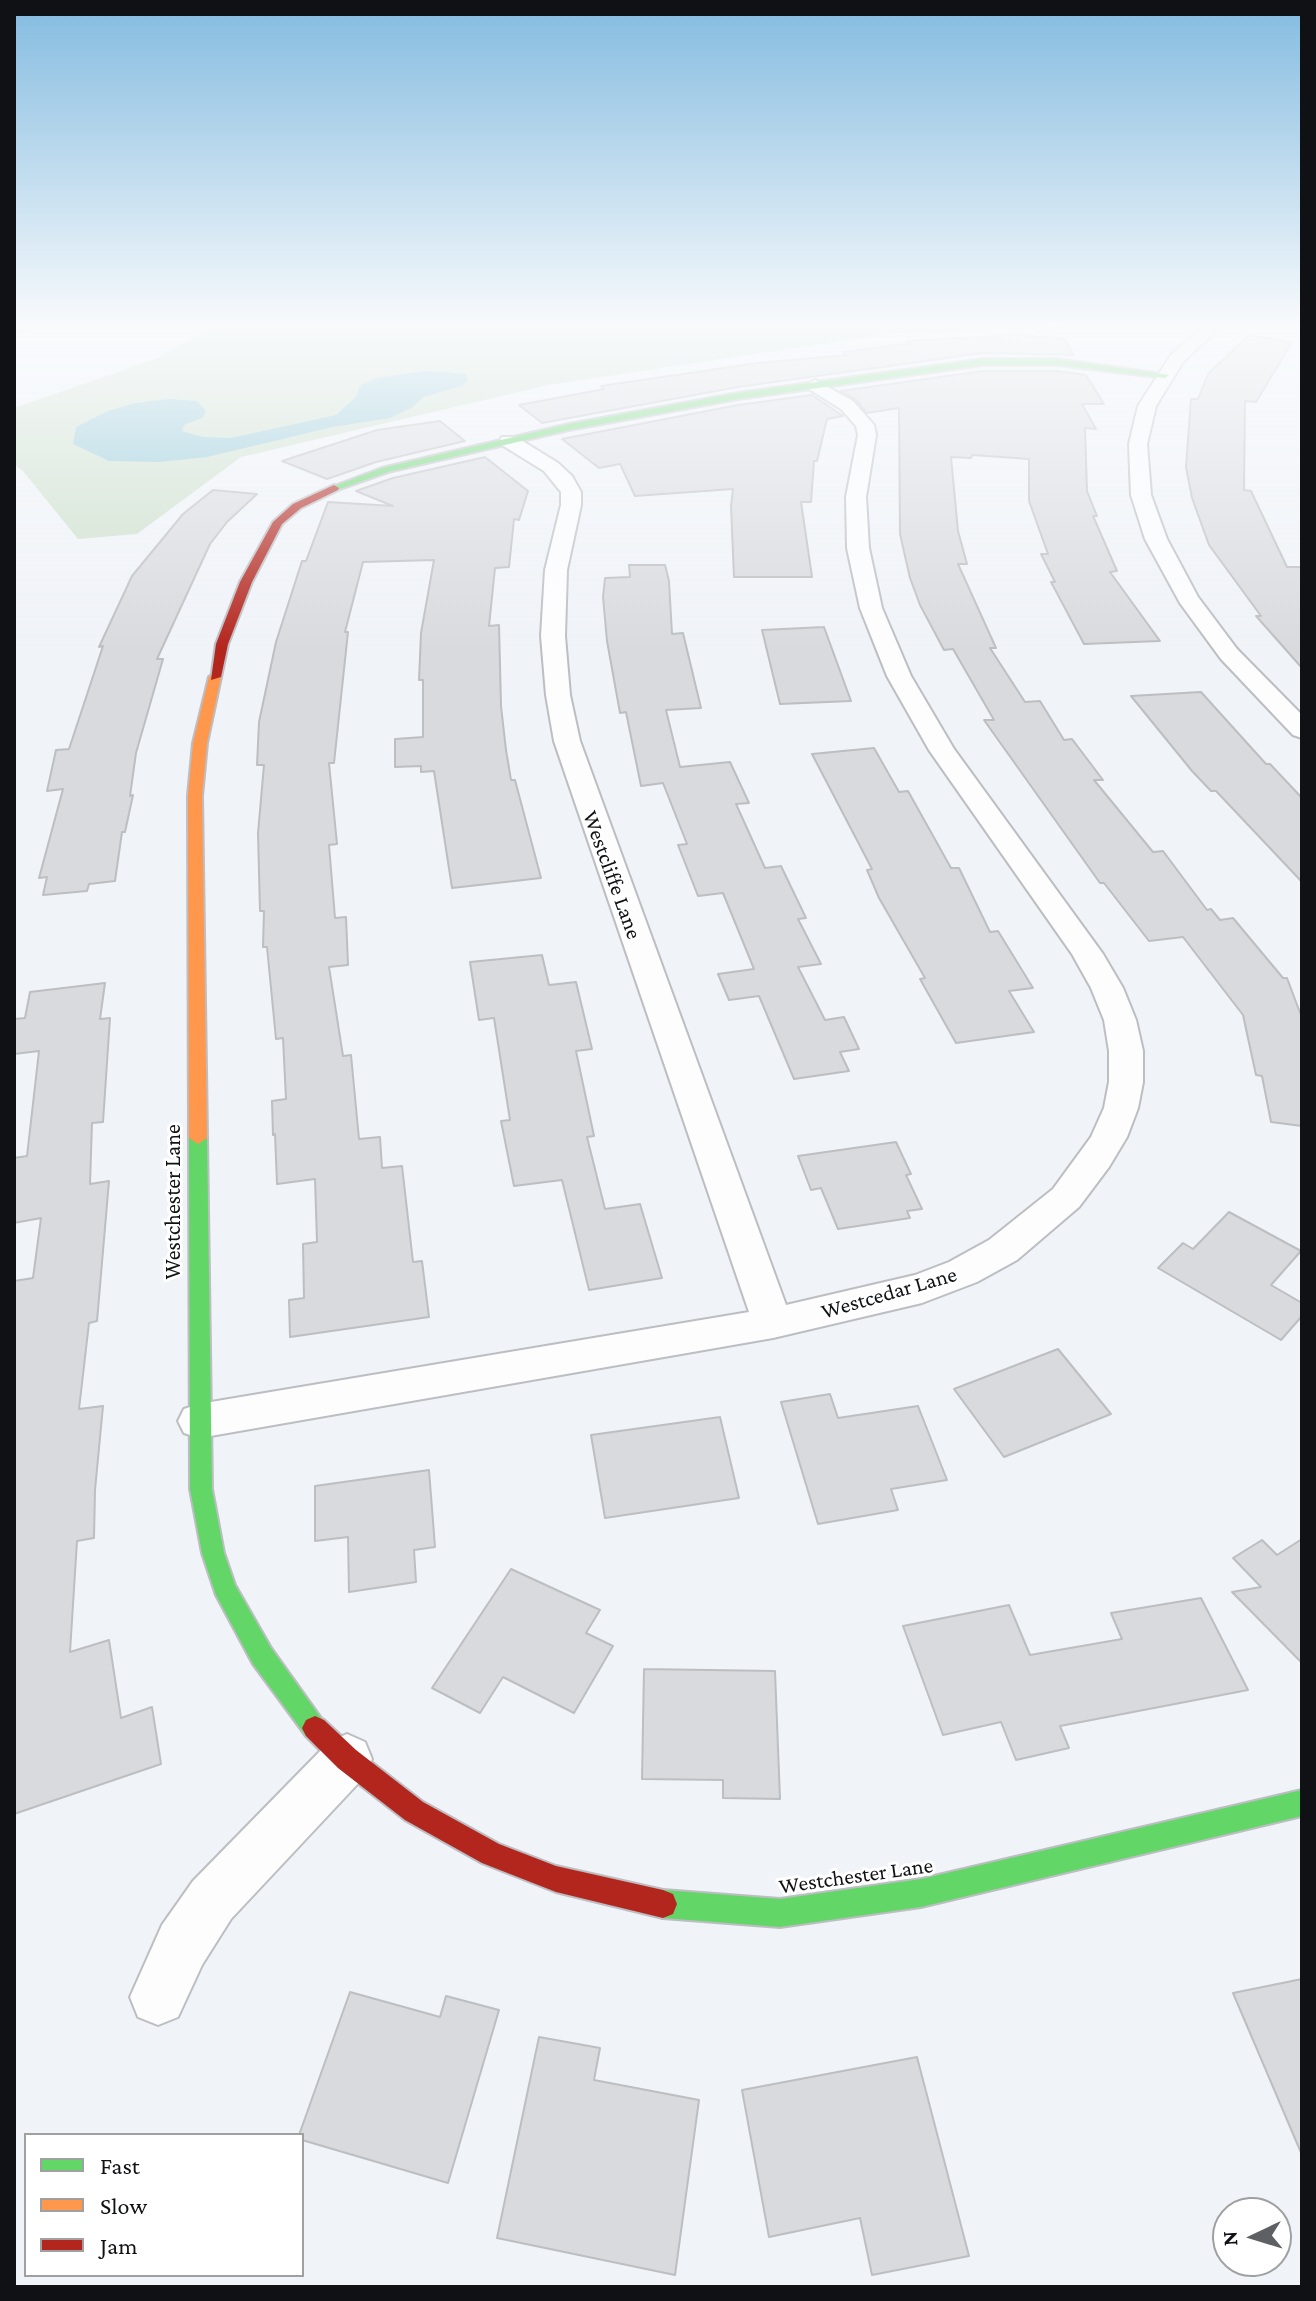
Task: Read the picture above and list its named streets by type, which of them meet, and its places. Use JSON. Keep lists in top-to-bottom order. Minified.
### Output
{"streets":{"street":["Westcliffe Lane","Westchester Lane","Westcedar Lane"]},"crossings":[["Westcliffe Lane","Westchester Lane"],["Westcliffe Lane","Westcedar Lane"],["Westchester Lane","Westcedar Lane"]],"legend":["Fast","Slow","Jam"],"north":"left"}
